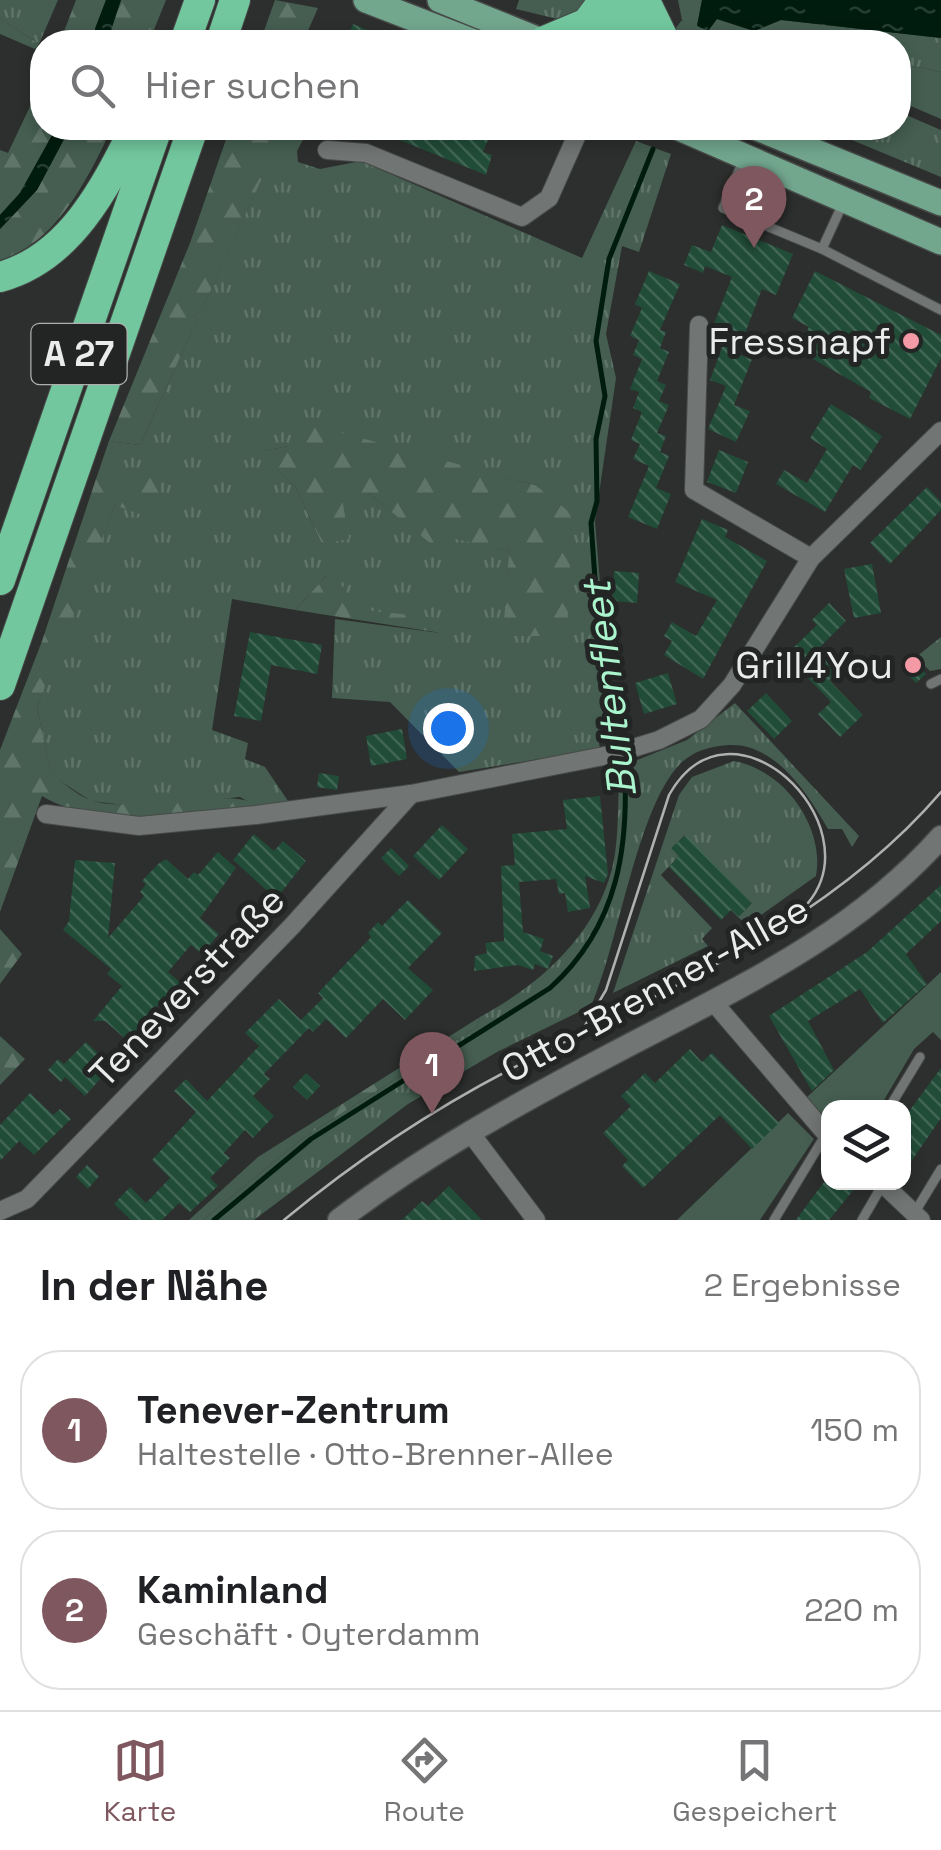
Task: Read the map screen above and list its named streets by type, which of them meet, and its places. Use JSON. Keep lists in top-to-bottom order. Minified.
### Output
{"streets":{"highway":["A 27"],"street":["Teneverstraße","Otto-Brenner-Allee"]},"water":["Bultenfleet"],"places":["Fressnapf","Grill4You"],"page":{"search":"Hier suchen","pins":["2","1"],"heading":["In der Nähe","2 Ergebnisse"],"list":[{"mark":"1","name":"Tenever-Zentrum","note":"Haltestelle · Otto-Brenner-Allee","value":"150 m"},{"mark":"2","name":"Kaminland","note":"Geschäft · Oyterdamm","value":"220 m"}],"nav":["Karte","Route","Gespeichert"]}}
